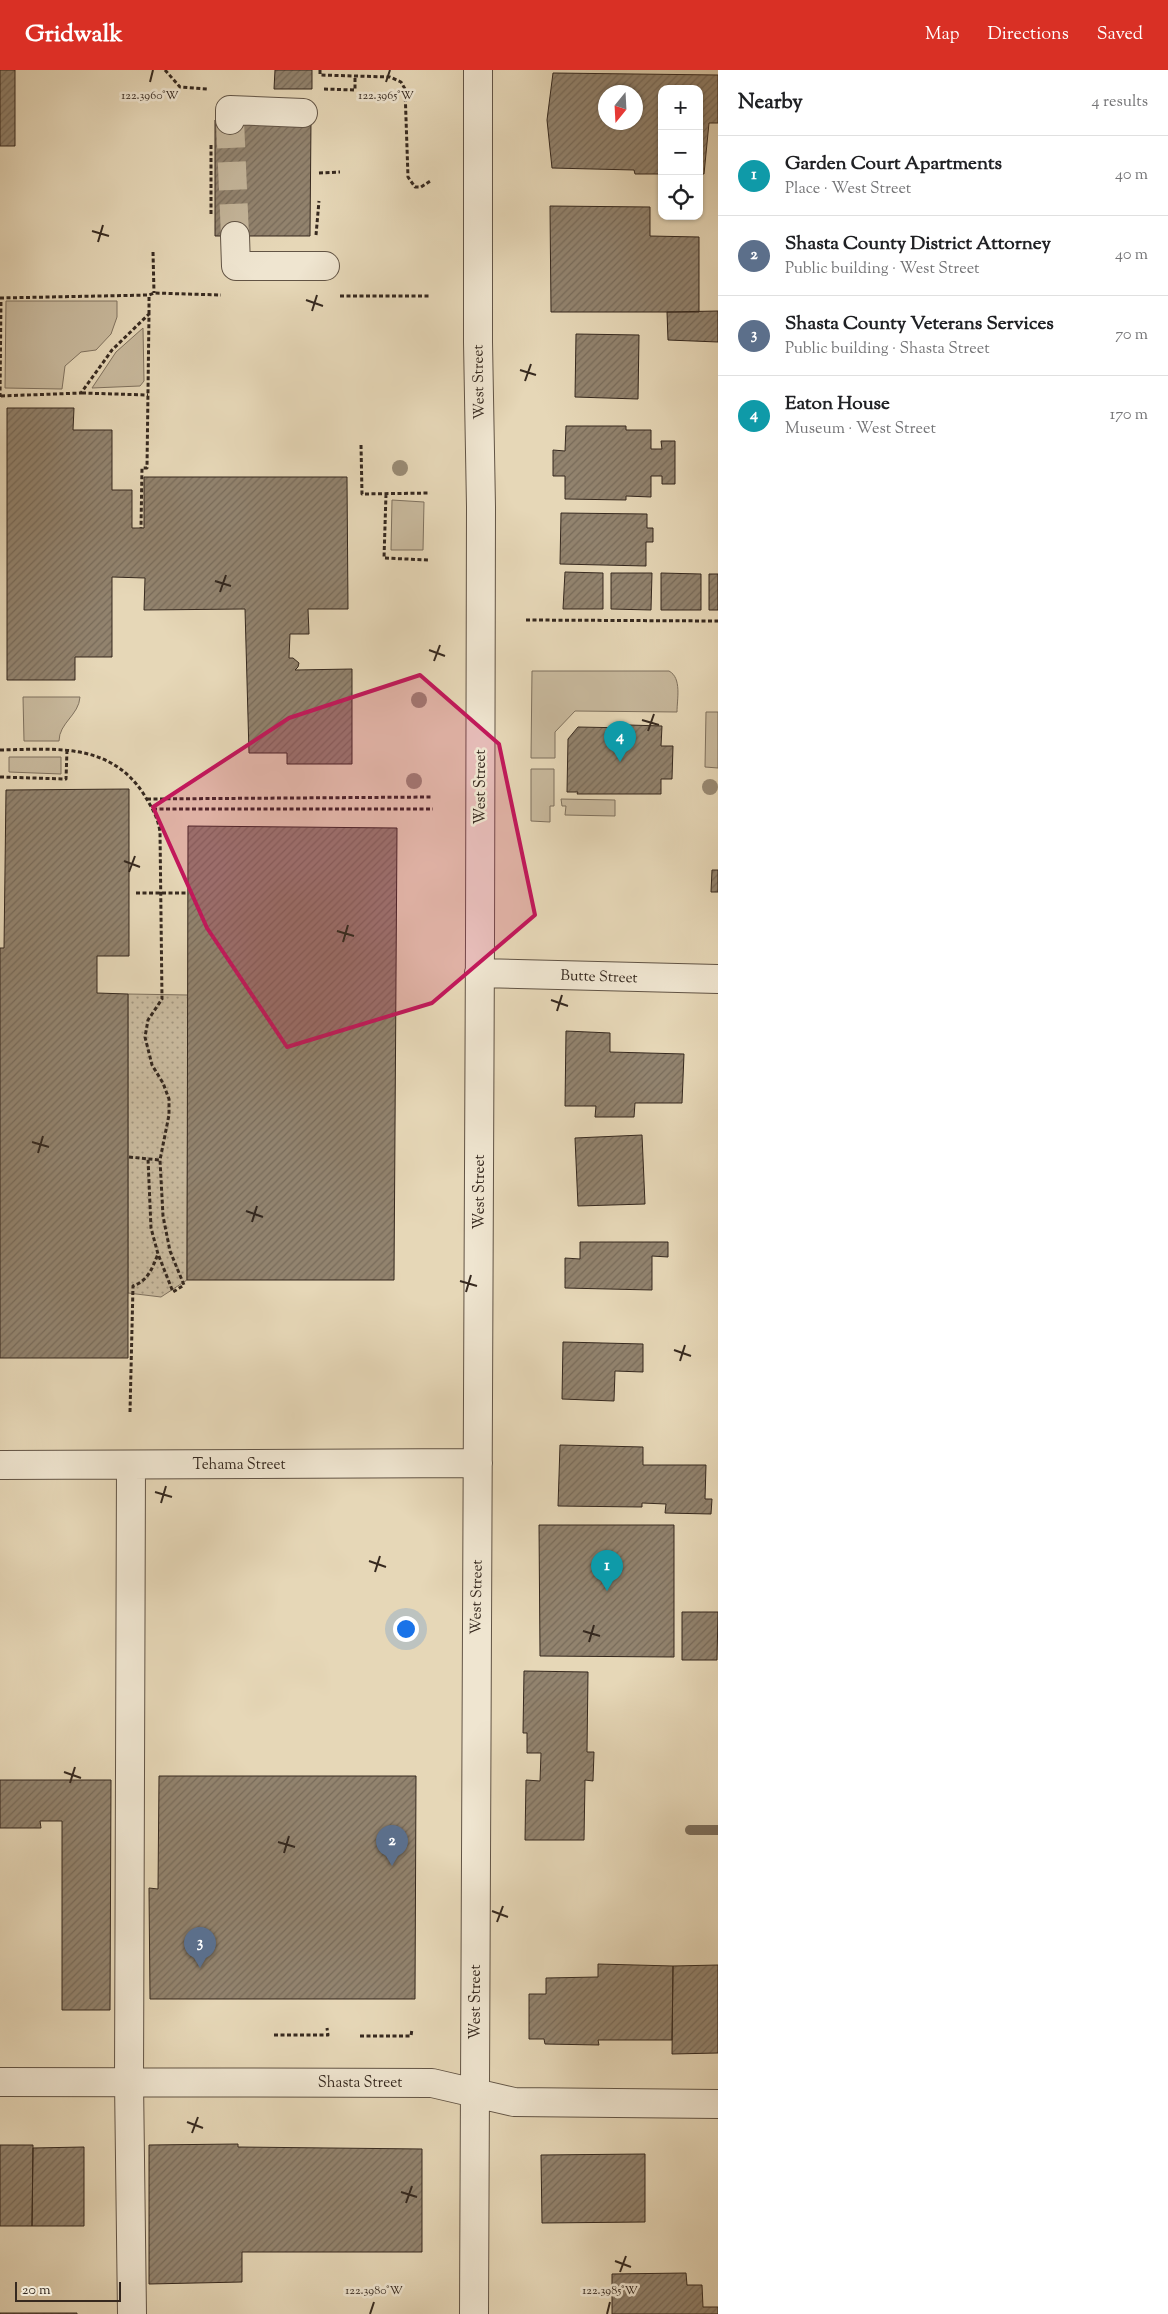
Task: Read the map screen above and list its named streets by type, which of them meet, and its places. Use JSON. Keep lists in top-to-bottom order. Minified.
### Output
{"streets":{"street":["West Street","Butte Street","Tehama Street","Shasta Street"]},"crossings":[["West Street","Butte Street"],["West Street","Tehama Street"],["West Street","Shasta Street"]],"scale_bar":"20 m","north":"bottom","page":{"header":"Gridwalk","nav":["Map","Directions","Saved"],"heading":["Nearby","4 results"],"map_buttons":["+","−"],"list":[{"mark":"1","name":"Garden Court Apartments","note":"Place · West Street","value":"40 m"},{"mark":"2","name":"Shasta County District Attorney","note":"Public building · West Street","value":"40 m"},{"mark":"3","name":"Shasta County Veterans Services","note":"Public building · Shasta Street","value":"70 m"},{"mark":"4","name":"Eaton House","note":"Museum · West Street","value":"170 m"}],"pins":["4","1","2","3"],"scale":"20 m"},"coordinates":["122.3960°W","122.3965°W","122.3980°W","122.3985°W"]}
